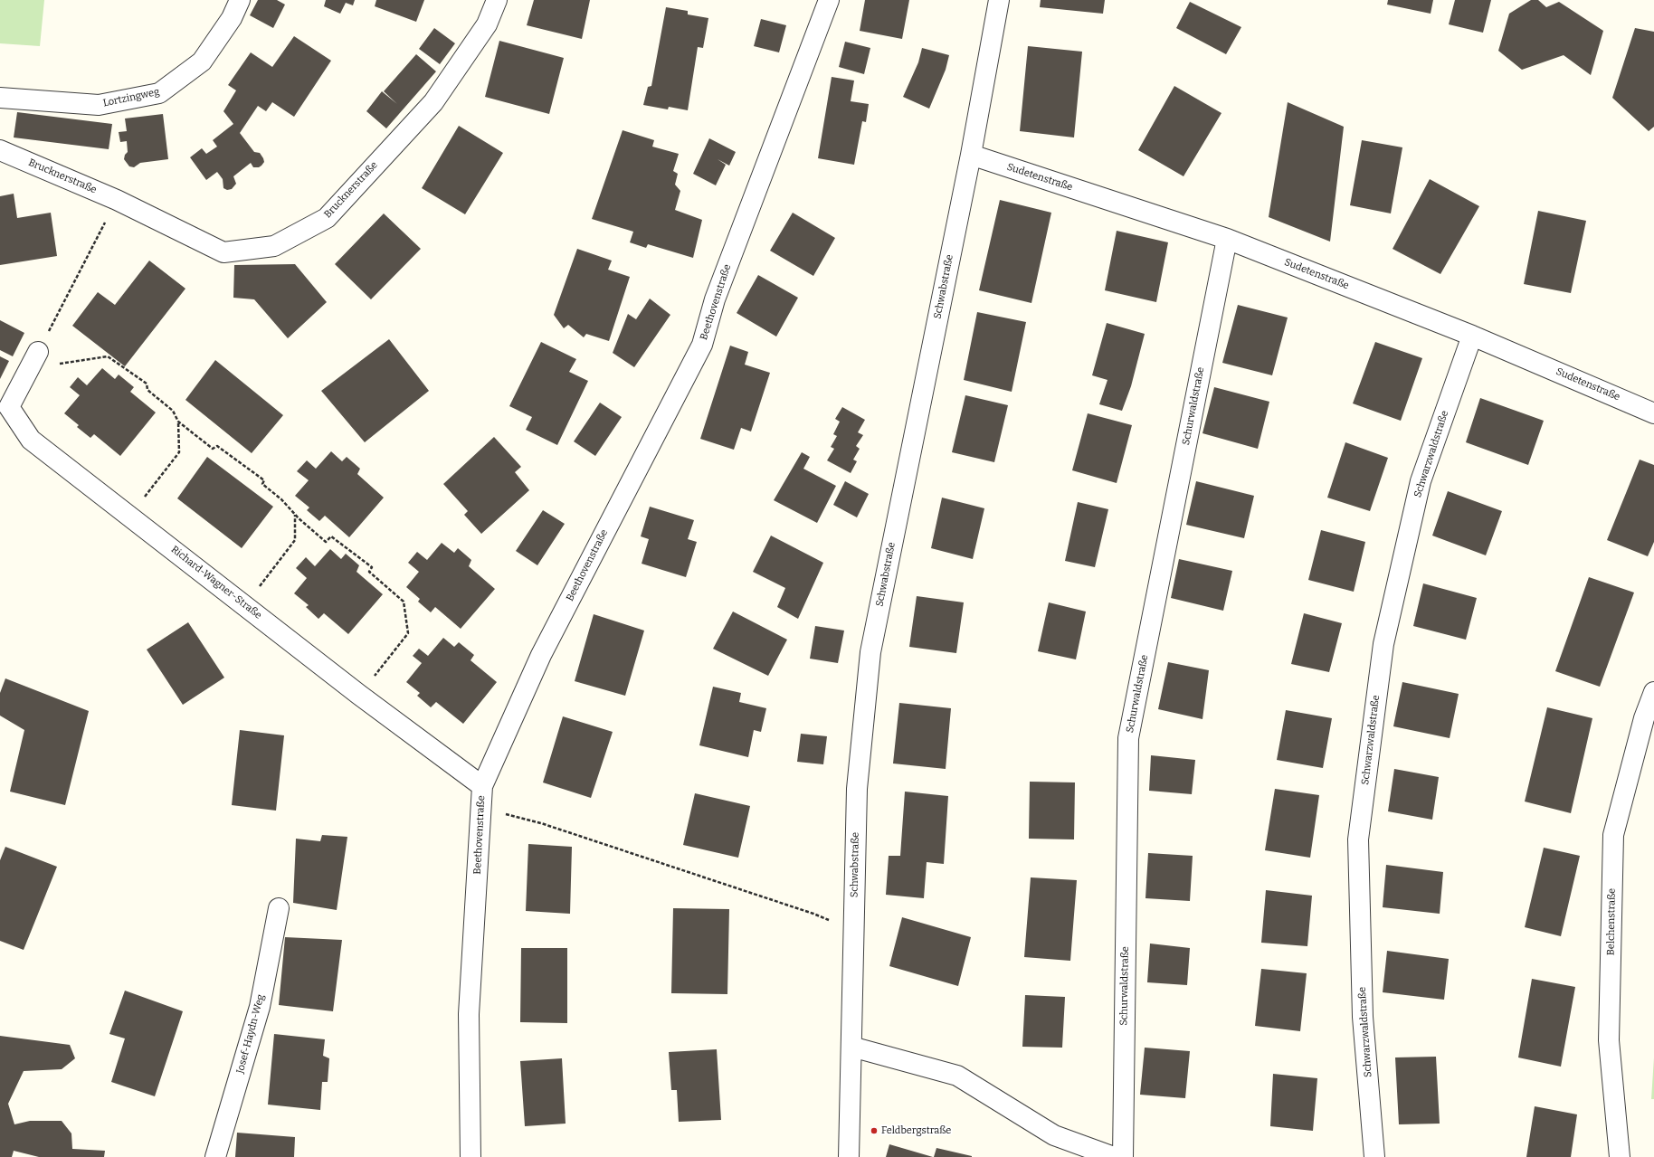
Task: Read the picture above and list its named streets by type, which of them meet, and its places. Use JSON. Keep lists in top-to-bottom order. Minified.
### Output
{"streets":{"street":["Lortzingweg","Brucknerstraße","Sudetenstraße","Schwabstraße","Beethovenstraße","Schurwaldstraße","Schwarzwaldstraße","Richard-Wagner-Straße","Belchenstraße","Josef-Haydn-Weg"]},"crossings":[["Sudetenstraße","Schwabstraße"],["Sudetenstraße","Schurwaldstraße"],["Sudetenstraße","Schwarzwaldstraße"],["Beethovenstraße","Richard-Wagner-Straße"]],"places":["Feldbergstraße"]}
